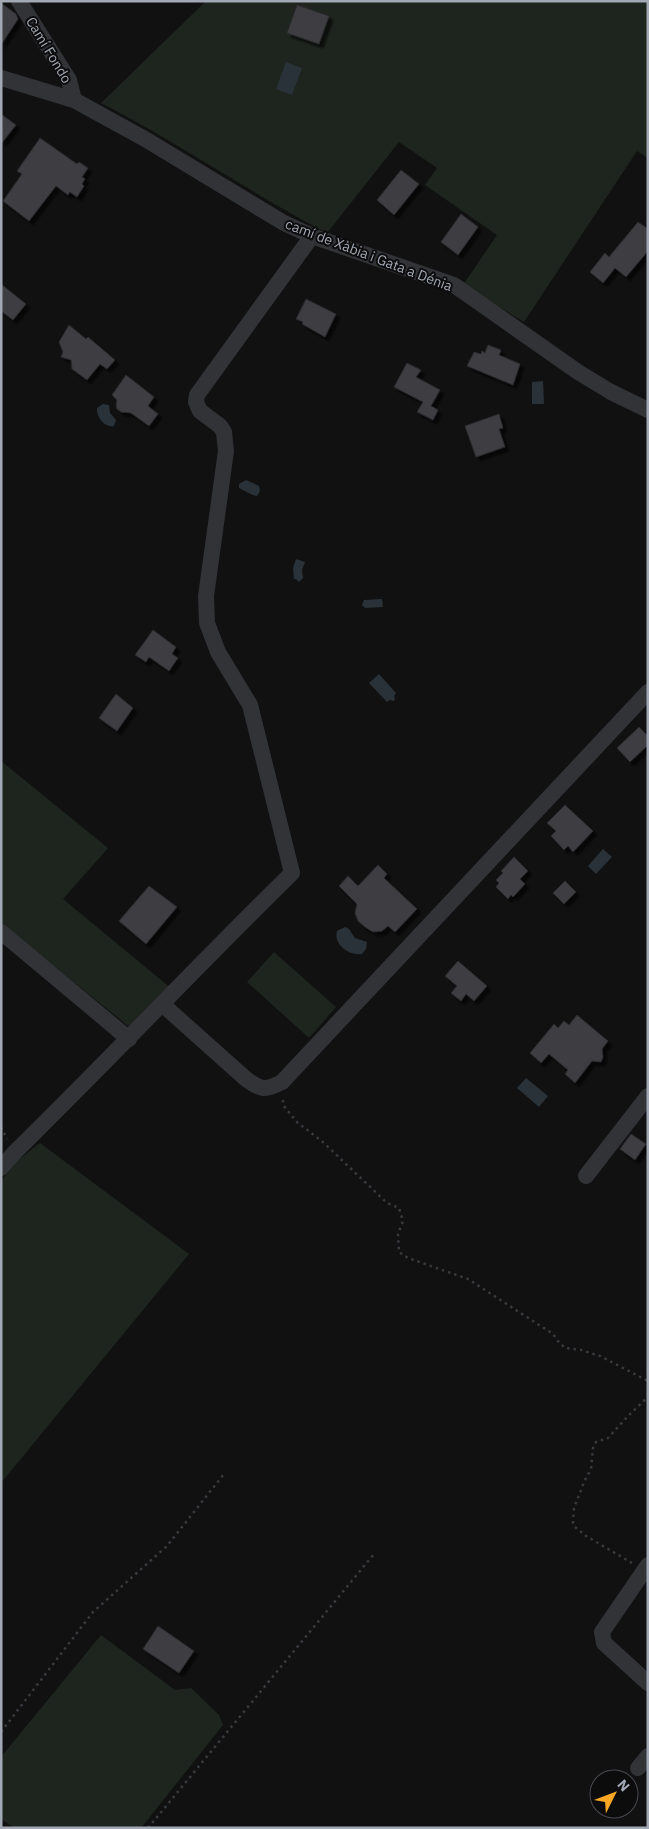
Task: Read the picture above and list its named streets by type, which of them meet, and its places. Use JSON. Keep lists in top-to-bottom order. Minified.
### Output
{"streets":{"street":["Camí Fondo","camí de Xàbia i Gata a Dénia"]},"crossings":[["Camí Fondo","camí de Xàbia i Gata a Dénia"]],"north":"top right"}
